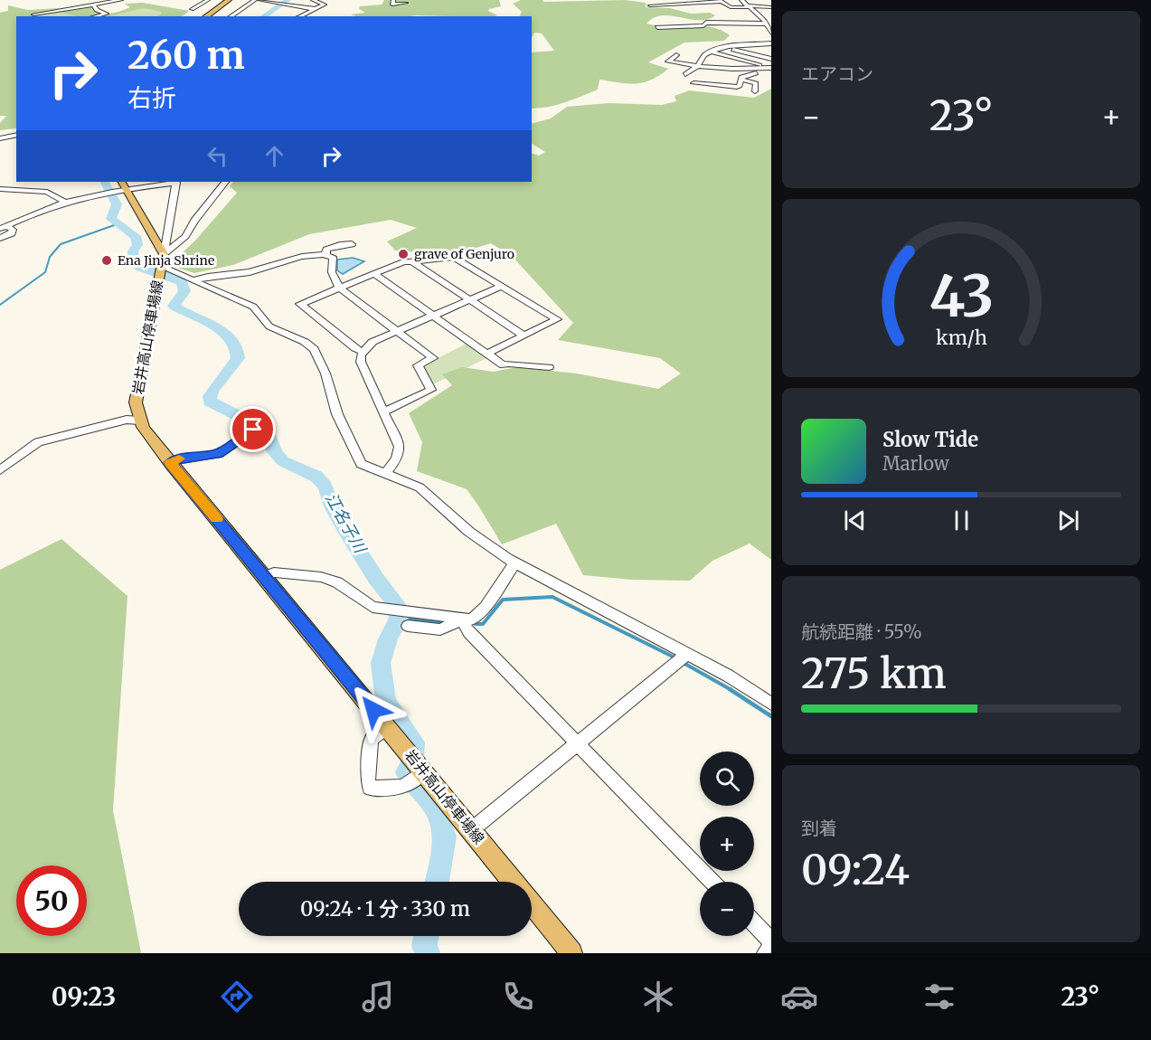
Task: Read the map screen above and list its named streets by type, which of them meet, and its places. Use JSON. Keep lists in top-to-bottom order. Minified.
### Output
{"streets":{"main road":["岩井高山停車場線"]},"water":["江名子川"],"places":["grave of Genjuro","Ena Jinja Shrine"],"page":{"tile":["エアコン",["航続距離 · 55%","275 km"],["到着","09:24"]],"turn":["260 m","右折"],"heat":["−","23°","+"],"song":["Slow Tide","Marlow"],"map_buttons":["+","−"],"limit":"50","trip":"09:24 · 1 分 · 330 m","tabs":["09:23","23°"],"gauge":["43","km/h"]}}
